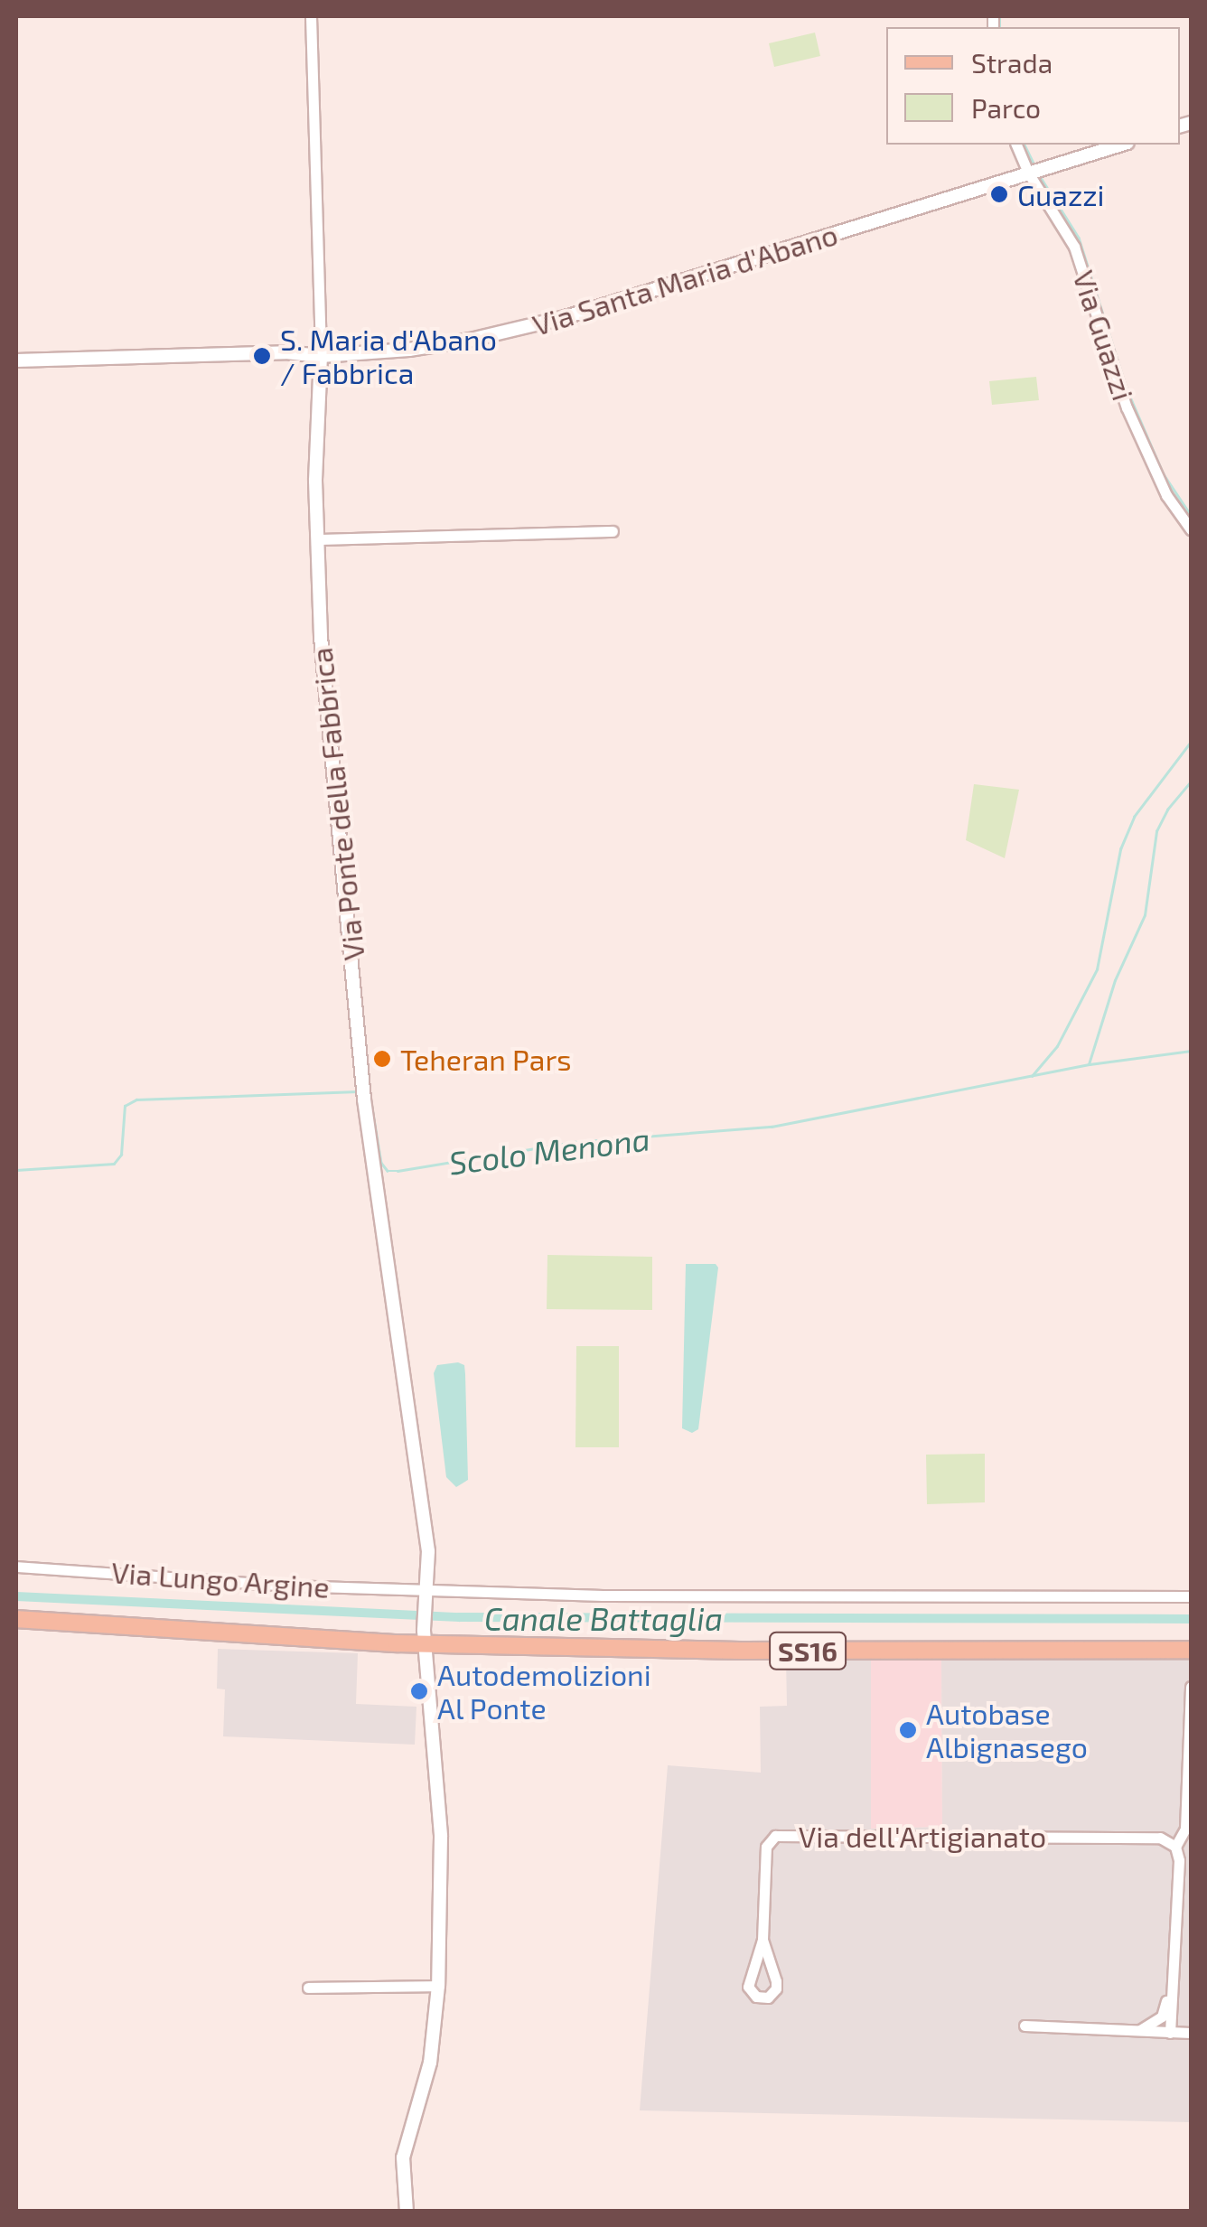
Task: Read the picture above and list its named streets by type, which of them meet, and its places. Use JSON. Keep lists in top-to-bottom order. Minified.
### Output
{"streets":{"main road":["SS16"],"street":["Via Santa Maria d'Abano","Via Guazzi","Via Ponte della Fabbrica","Via Lungo Argine","Via dell'Artigianato"]},"crossings":[["Via Santa Maria d'Abano","Via Guazzi"],["Via Santa Maria d'Abano","Via Ponte della Fabbrica"],["Via Ponte della Fabbrica","Via Lungo Argine"],["Via Ponte della Fabbrica","SS16"]],"water":["Scolo Menona","Canale Battaglia"],"places":["Guazzi","S. Maria d'Abano / Fabbrica","Teheran Pars","Autodemolizioni Al Ponte","Autobase Albignasego"],"legend":["Strada","Parco"]}
